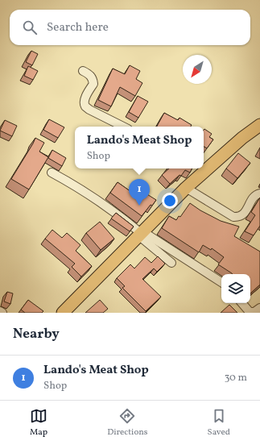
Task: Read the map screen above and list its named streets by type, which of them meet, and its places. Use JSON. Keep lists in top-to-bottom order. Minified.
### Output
{"north":"bottom left","page":{"search":"Search here","popup":["Lando's Meat Shop","Shop"],"pins":"1","heading":"Nearby","list":[{"mark":"1","name":"Lando's Meat Shop","note":"Shop","value":"30 m"}],"nav":["Map","Directions","Saved"]}}
